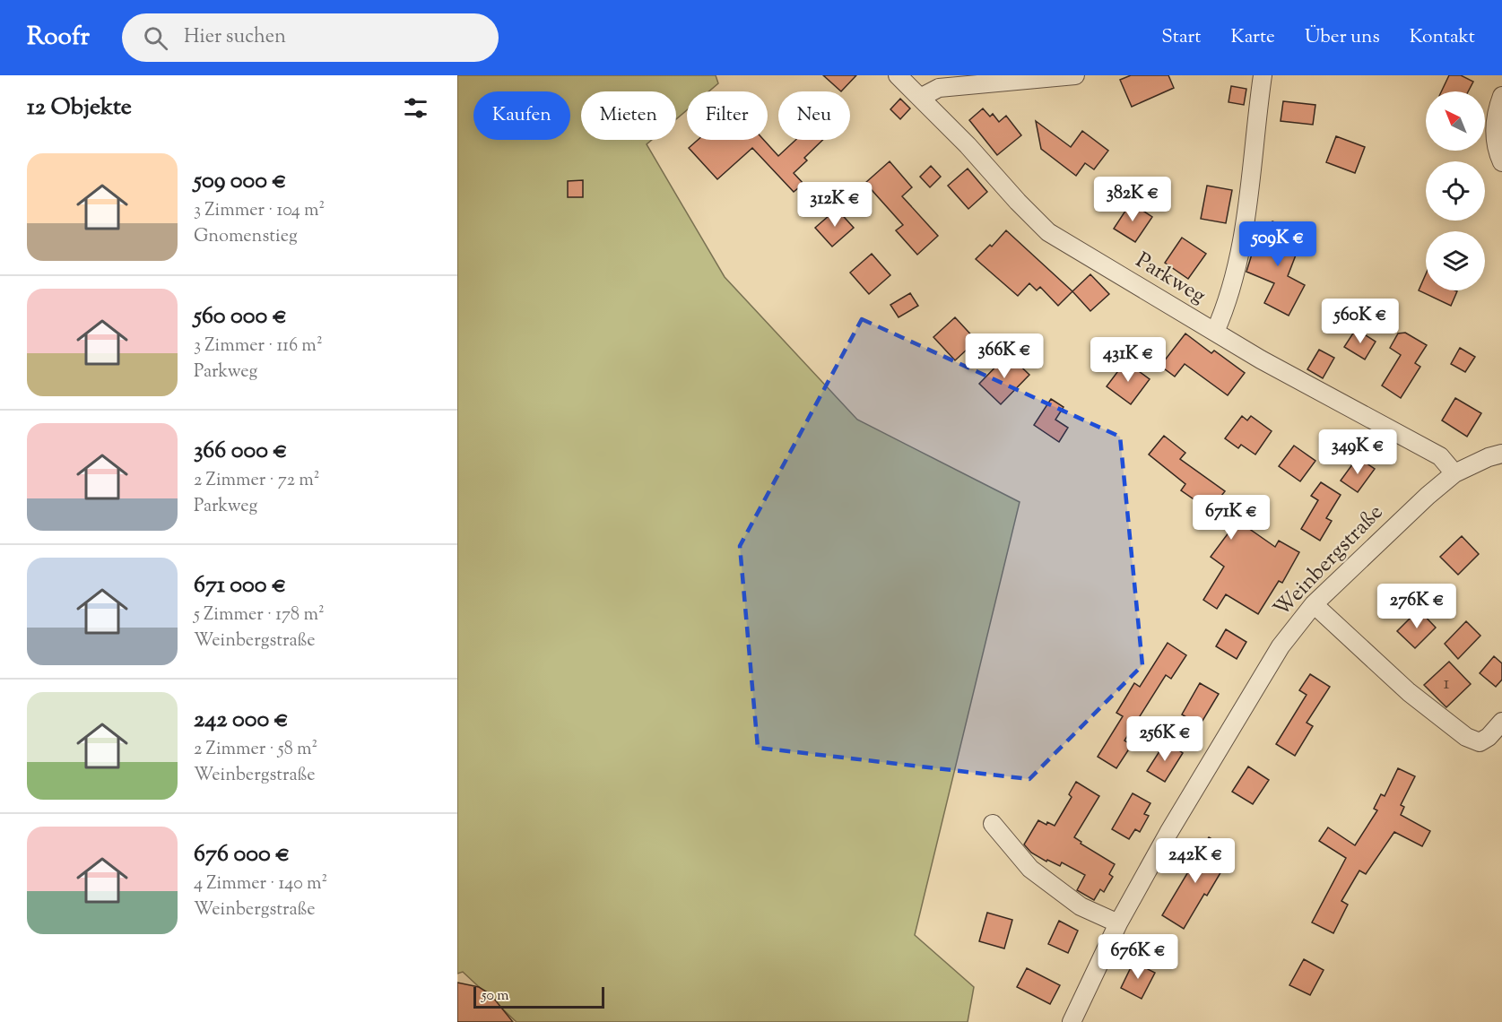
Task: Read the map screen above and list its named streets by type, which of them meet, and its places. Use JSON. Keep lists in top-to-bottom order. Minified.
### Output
{"streets":{"street":["Parkweg","Weinbergstraße"]},"crossings":[["Parkweg","Weinbergstraße"]],"house_numbers":["1"],"scale_bar":"50 m","north":"top left","page":{"header":"Roofr","search":"Hier suchen","nav":["Start","Karte","Über uns","Kontakt"],"heading":"12 Objekte","chip":["Kaufen","Mieten","Filter","Neu"],"list":[{"name":"509 000 €","note":"3 Zimmer · 104 m² · Gnomenstieg"},{"name":"560 000 €","note":"3 Zimmer · 116 m² · Parkweg"},{"name":"366 000 €","note":"2 Zimmer · 72 m² · Parkweg"},{"name":"671 000 €","note":"5 Zimmer · 178 m² · Weinbergstraße"},{"name":"242 000 €","note":"2 Zimmer · 58 m² · Weinbergstraße"},{"name":"676 000 €","note":"4 Zimmer · 140 m² · Weinbergstraße"}],"price":["382K €","312K €","509K €","560K €","366K €","431K €","349K €","671K €","276K €","256K €","242K €","676K €"],"scale":"50 m"}}
